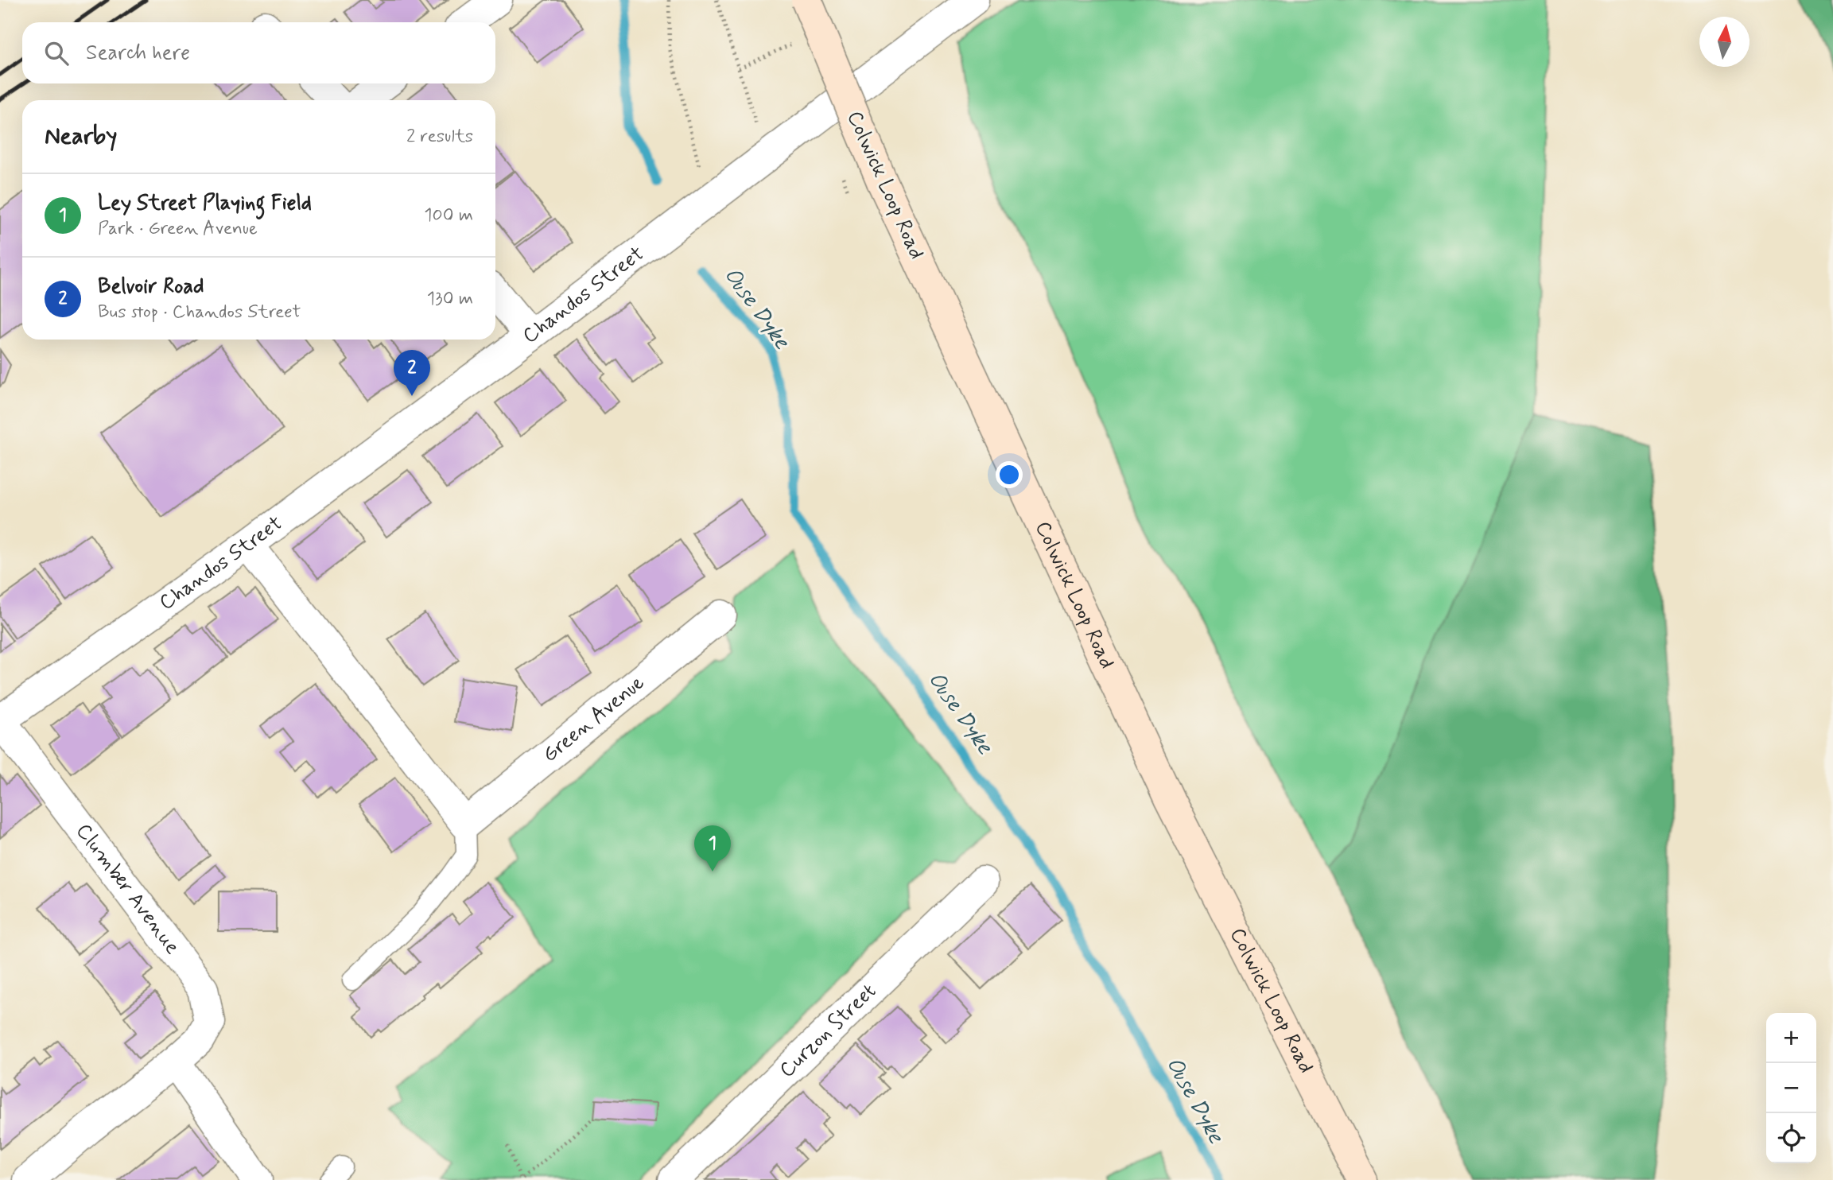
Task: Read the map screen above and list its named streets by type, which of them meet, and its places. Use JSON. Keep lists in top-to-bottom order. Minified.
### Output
{"streets":{"main road":["Colwick Loop Road"],"street":["Chandos Street","Green Avenue","Clumber Avenue","Curzon Street"]},"crossings":[["Chandos Street","Clumber Avenue"]],"water":["Ouse Dyke"],"north":"top","page":{"search":"Search here","heading":["Nearby","2 results"],"list":[{"mark":"1","name":"Ley Street Playing Field","note":"Park · Green Avenue","value":"100 m"},{"mark":"2","name":"Belvoir Road","note":"Bus stop · Chandos Street","value":"130 m"}],"pins":["2","1"],"map_buttons":["+","−"]}}
